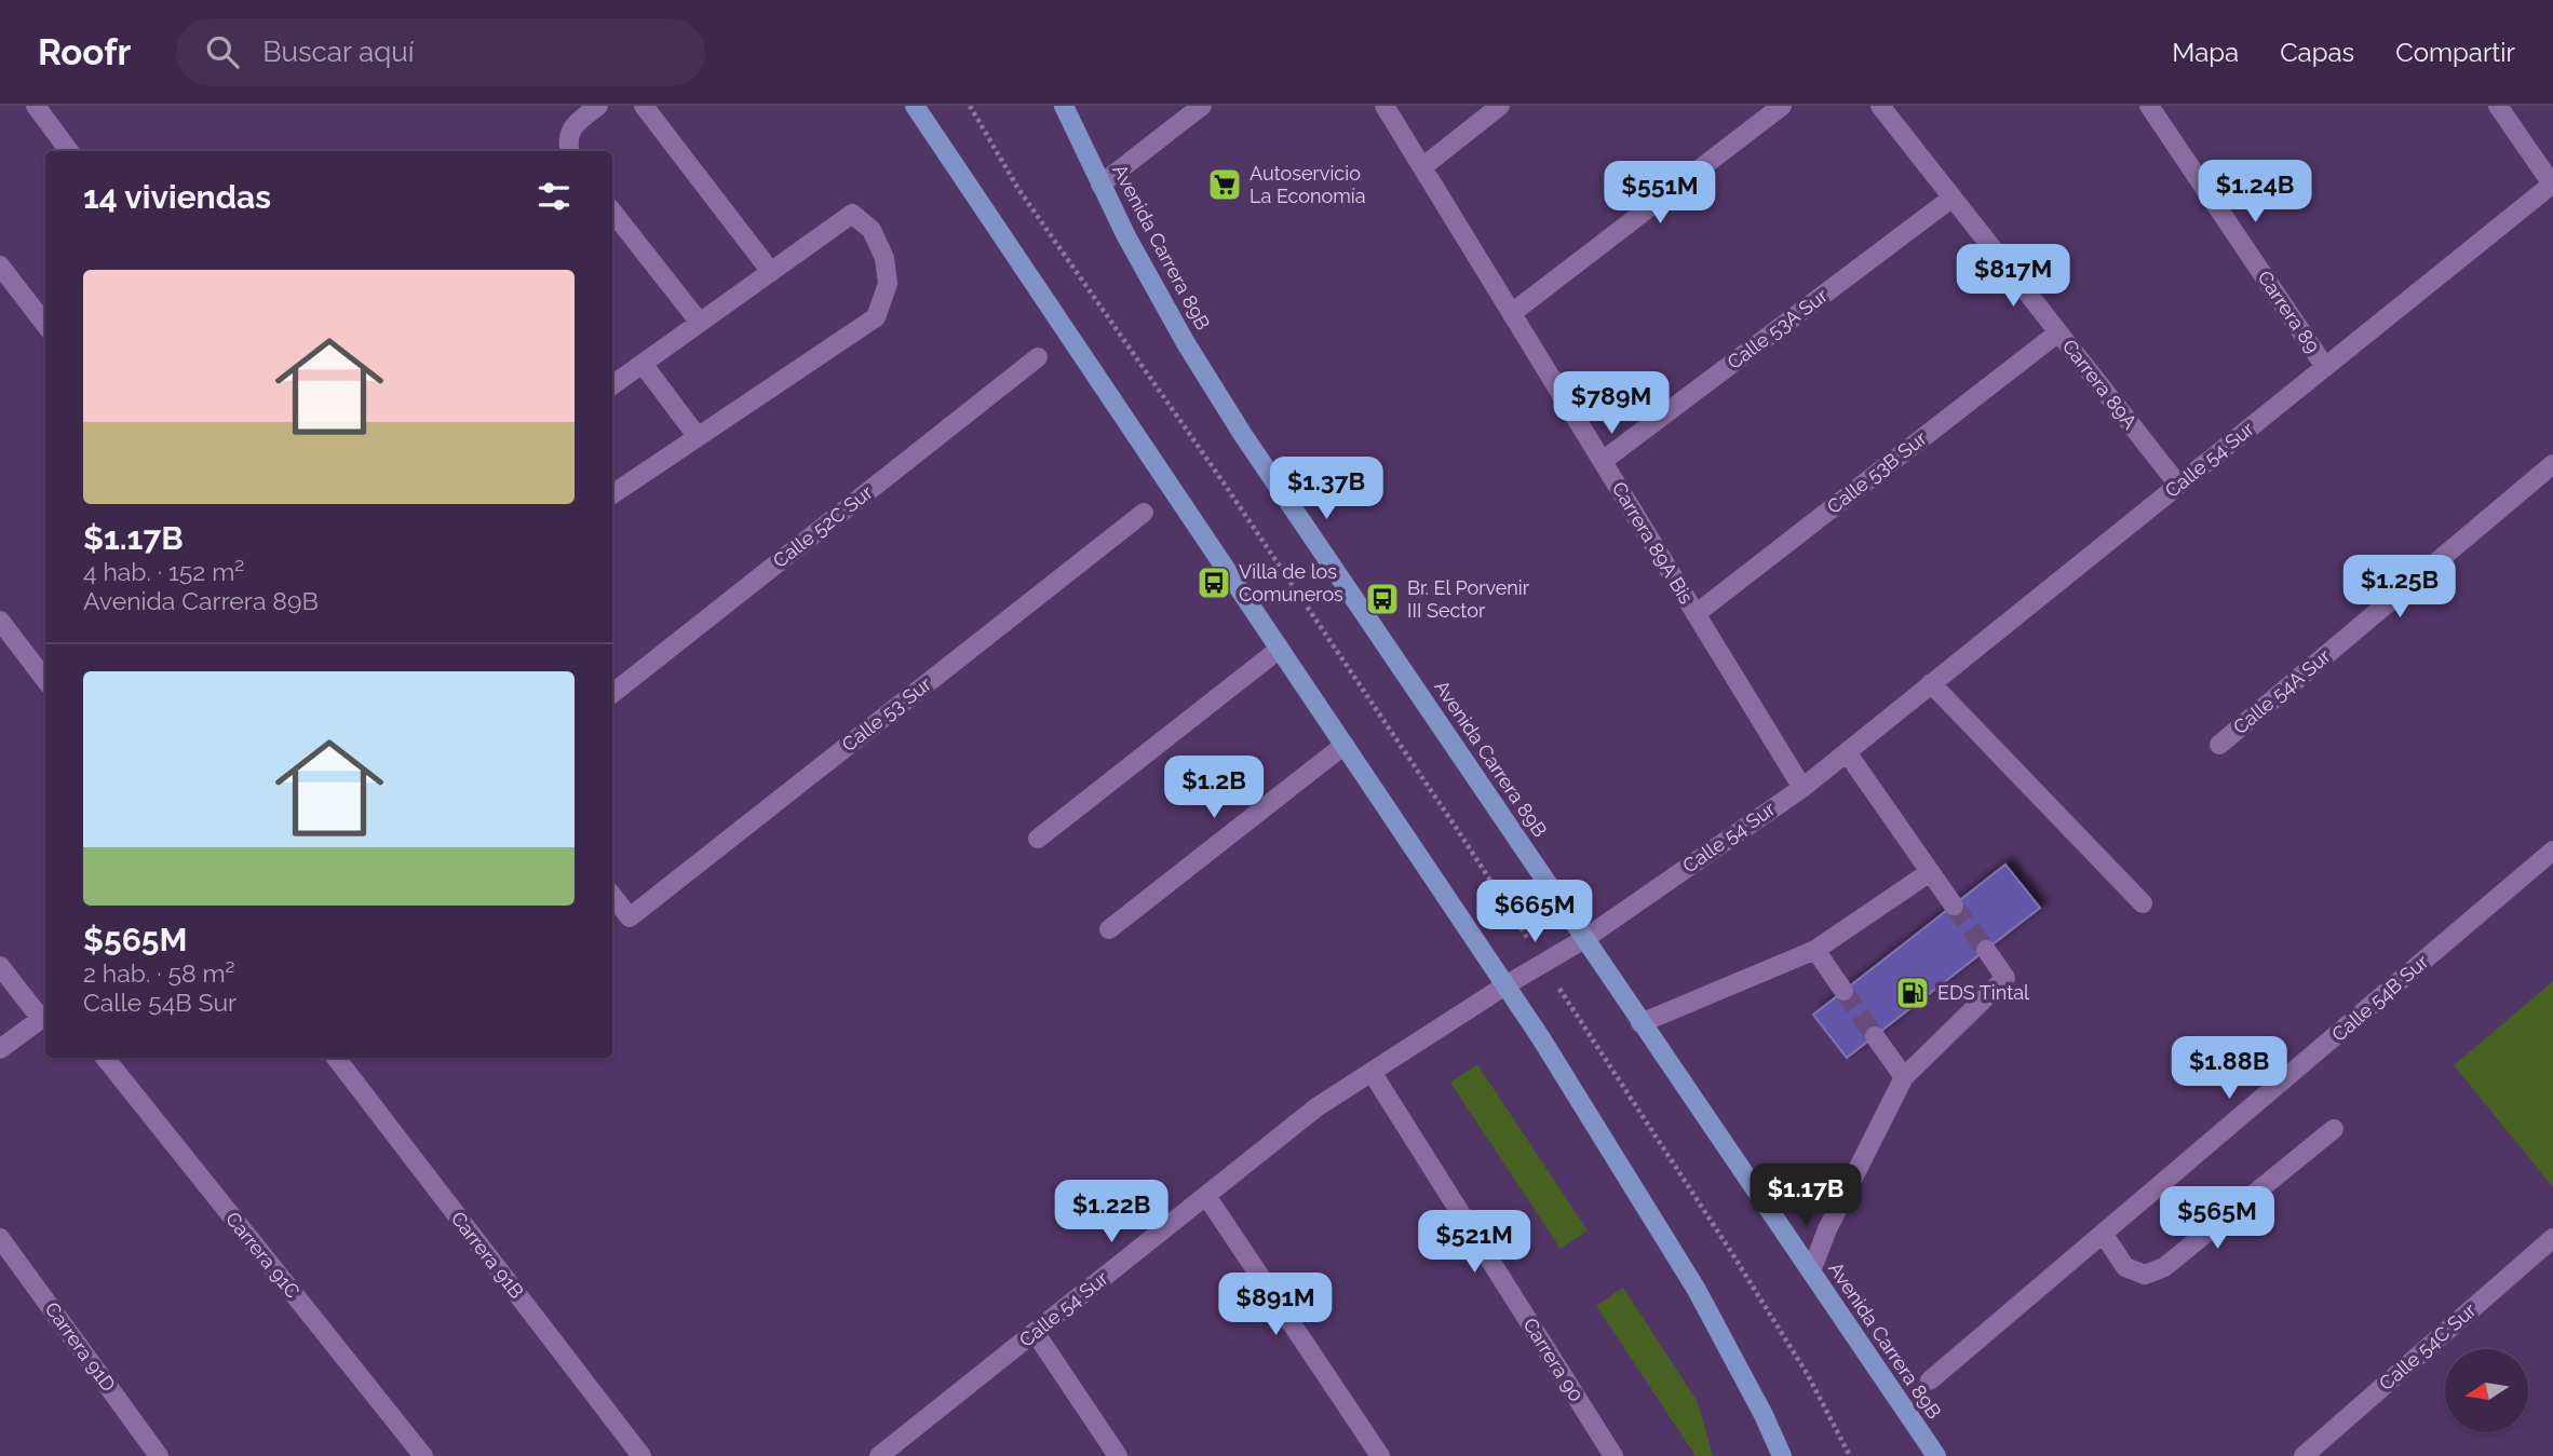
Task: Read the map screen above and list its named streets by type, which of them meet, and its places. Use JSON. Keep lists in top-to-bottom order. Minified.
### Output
{"streets":{"main road":["Avenida Carrera 89B"],"street":["Carrera 89","Calle 53A Sur","Carrera 89A","Calle 54 Sur","Calle 53B Sur","Calle 52C Sur","Carrera 89A Bis","Calle 54A Sur","Calle 53 Sur","Calle 54B Sur","Carrera 91C","Carrera 91B","Carrera 91D","Calle 54C Sur","Carrera 90"]},"crossings":[["Avenida Carrera 89B","Calle 54 Sur"],["Carrera 89","Calle 54 Sur"],["Calle 53A Sur","Carrera 89A"],["Calle 53A Sur","Carrera 89A Bis"],["Carrera 89A","Calle 54 Sur"],["Carrera 89A","Calle 53B Sur"],["Calle 54 Sur","Carrera 89A Bis"],["Calle 54 Sur","Carrera 90"],["Calle 53B Sur","Carrera 89A Bis"]],"places":{"supermarket":["Autoservicio La Economía"],"bus stop":["Villa de los Comuneros","Br. El Porvenir III Sector"],"fuel station":["EDS Tintal"]},"north":"left","page":{"header":"Roofr","search":"Buscar aquí","nav":["Mapa","Capas","Compartir"],"heading":"14 viviendas","price":["$1.24B","$551M","$817M","$789M","$1.37B","$1.25B","$1.2B","$665M","$1.88B","$1.17B","$1.22B","$565M","$521M","$891M"],"list":[{"name":"$1.17B","note":"4 hab. · 152 m² · Avenida Carrera 89B"},{"name":"$565M","note":"2 hab. · 58 m² · Calle 54B Sur"}]}}
